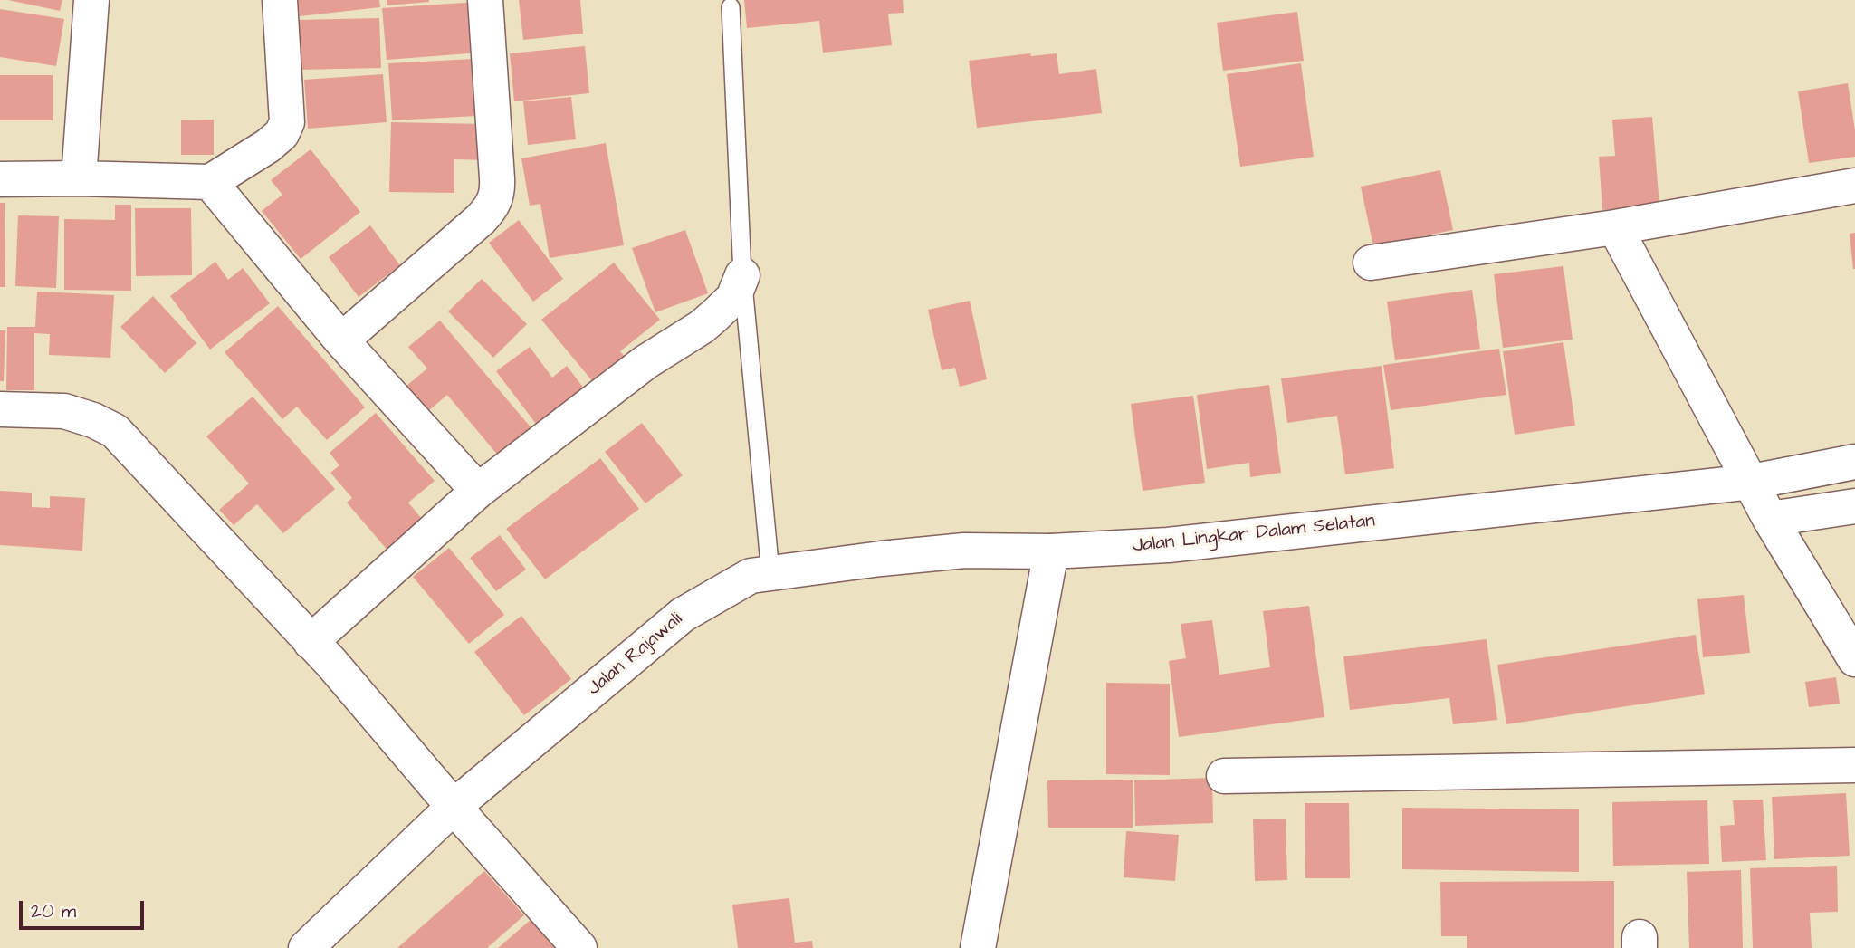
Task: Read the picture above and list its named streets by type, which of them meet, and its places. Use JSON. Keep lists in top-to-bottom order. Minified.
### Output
{"streets":{"street":["Jalan Lingkar Dalam Selatan","Jalan Rajawali"]},"crossings":[["Jalan Lingkar Dalam Selatan","Jalan Rajawali"]],"scale_bar":"20 m"}
